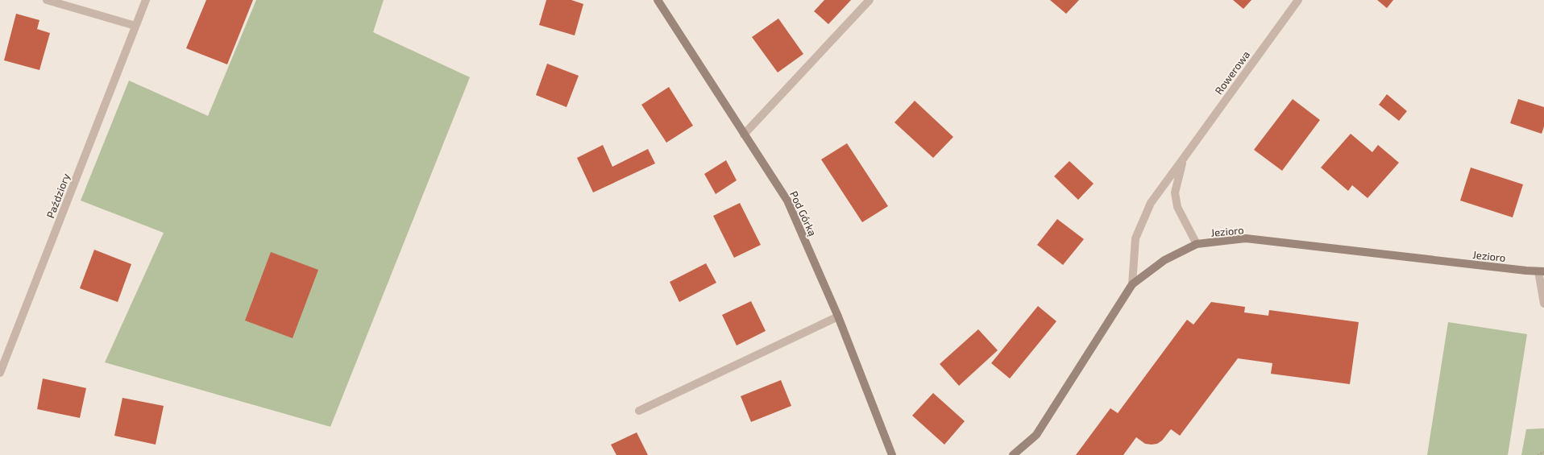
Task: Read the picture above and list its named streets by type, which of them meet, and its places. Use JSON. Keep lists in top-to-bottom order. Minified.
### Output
{"streets":{"street":["Rowerowa","Paździory","Pod Górką","Jezioro"]},"crossings":[["Rowerowa","Jezioro"]]}
